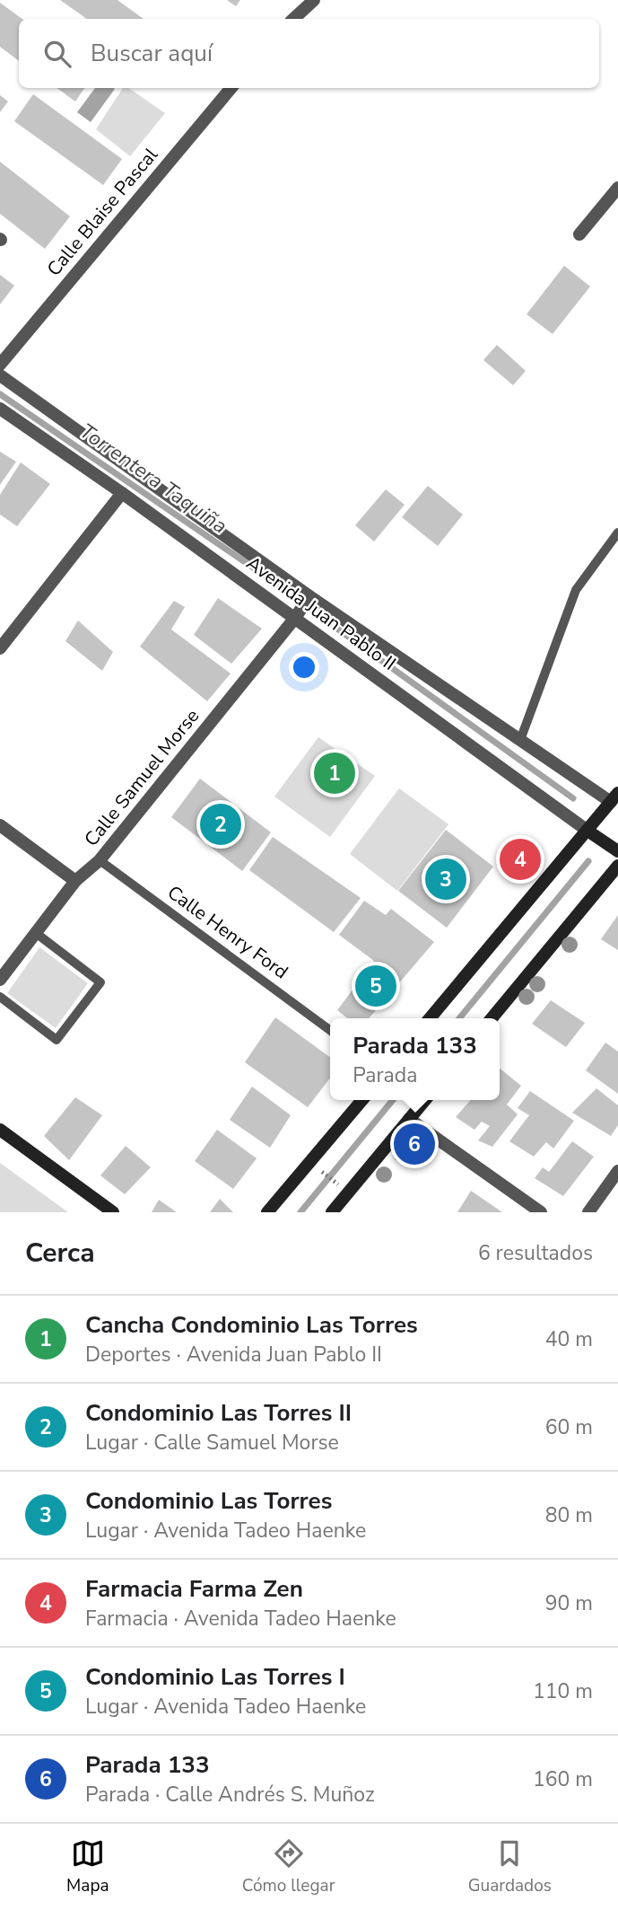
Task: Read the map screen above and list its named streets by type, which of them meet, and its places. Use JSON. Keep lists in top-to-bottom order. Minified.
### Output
{"streets":{"main road":["Avenida Juan Pablo II"],"street":["Calle Blaise Pascal","Calle Samuel Morse"],"lane":["Calle Henry Ford"]},"crossings":[["Avenida Juan Pablo II","Calle Samuel Morse"],["Calle Samuel Morse","Calle Henry Ford"]],"water":["Torrentera Taquiña"],"page":{"search":"Buscar aquí","pins":["1","2","4","3","5","6"],"popup":["Parada 133","Parada"],"heading":["Cerca","6 resultados"],"list":[{"mark":"1","name":"Cancha Condominio Las Torres","note":"Deportes · Avenida Juan Pablo II","value":"40 m"},{"mark":"2","name":"Condominio Las Torres II","note":"Lugar · Calle Samuel Morse","value":"60 m"},{"mark":"3","name":"Condominio Las Torres","note":"Lugar · Avenida Tadeo Haenke","value":"80 m"},{"mark":"4","name":"Farmacia Farma Zen","note":"Farmacia · Avenida Tadeo Haenke","value":"90 m"},{"mark":"5","name":"Condominio Las Torres I","note":"Lugar · Avenida Tadeo Haenke","value":"110 m"},{"mark":"6","name":"Parada 133","note":"Parada · Calle Andrés S. Muñoz","value":"160 m"}],"nav":["Mapa","Cómo llegar","Guardados"]}}
